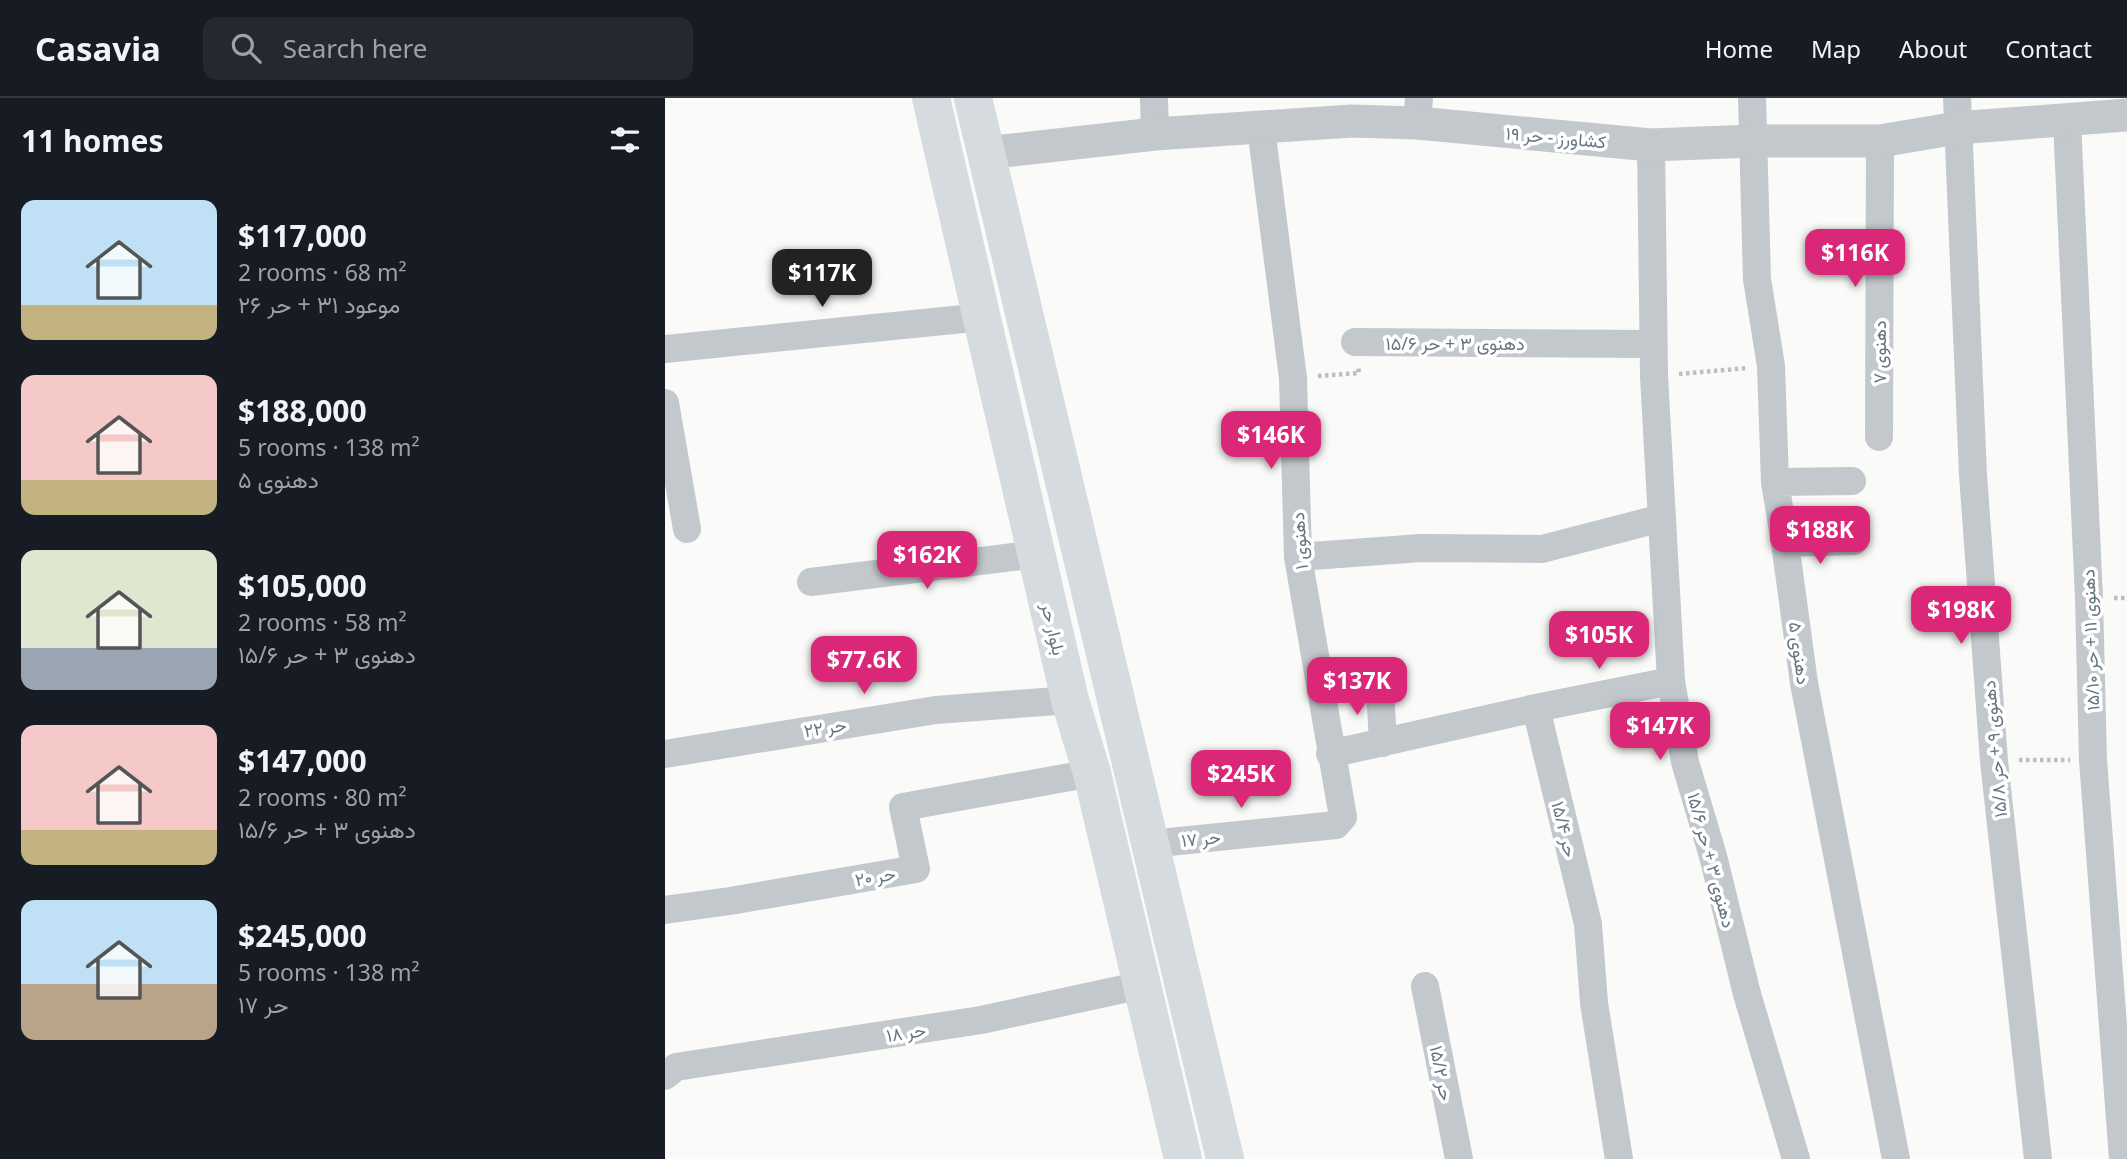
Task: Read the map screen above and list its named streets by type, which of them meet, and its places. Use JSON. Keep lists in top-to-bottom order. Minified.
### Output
{"streets":{"main road":["بلوار حر"],"street":["کشاورز - حر ۱۹","دهنوی ۳ + حر ۱۵/۶","دهنوی ۷","دهنوی ۱","دهنوی ۱۱ + حر ۱۵/۱۰","دهنوی ۵","حر ۲۲","دهنوی ۹ + حر ۱۵/۸","حر ۱۵/۴","حر ۱۷","حر ۲۰","حر ۱۸","حر ۱۵/۲"]},"crossings":[["کشاورز - حر ۱۹","دهنوی ۳ + حر ۱۵/۶"],["کشاورز - حر ۱۹","دهنوی ۷"],["کشاورز - حر ۱۹","دهنوی ۱"],["کشاورز - حر ۱۹","دهنوی ۱۱ + حر ۱۵/۱۰"],["کشاورز - حر ۱۹","دهنوی ۵"],["کشاورز - حر ۱۹","دهنوی ۹ + حر ۱۵/۸"],["دهنوی ۱","حر ۱۷"],["بلوار حر","حر ۲۲"],["بلوار حر","حر ۲۰"],["بلوار حر","حر ۱۸"]],"page":{"header":"Casavia","search":"Search here","nav":["Home","Map","About","Contact"],"heading":"11 homes","list":[{"name":"$117,000","note":"2 rooms · 68 m² · موعود ۳۱ + حر ۲۶"},{"name":"$188,000","note":"5 rooms · 138 m² · دهنوی ۵"},{"name":"$105,000","note":"2 rooms · 58 m² · دهنوی ۳ + حر ۱۵/۶"},{"name":"$147,000","note":"2 rooms · 80 m² · دهنوی ۳ + حر ۱۵/۶"},{"name":"$245,000","note":"5 rooms · 138 m² · حر ۱۷"}],"price":["$116K","$117K","$146K","$188K","$162K","$198K","$105K","$77.6K","$137K","$147K","$245K"]}}
